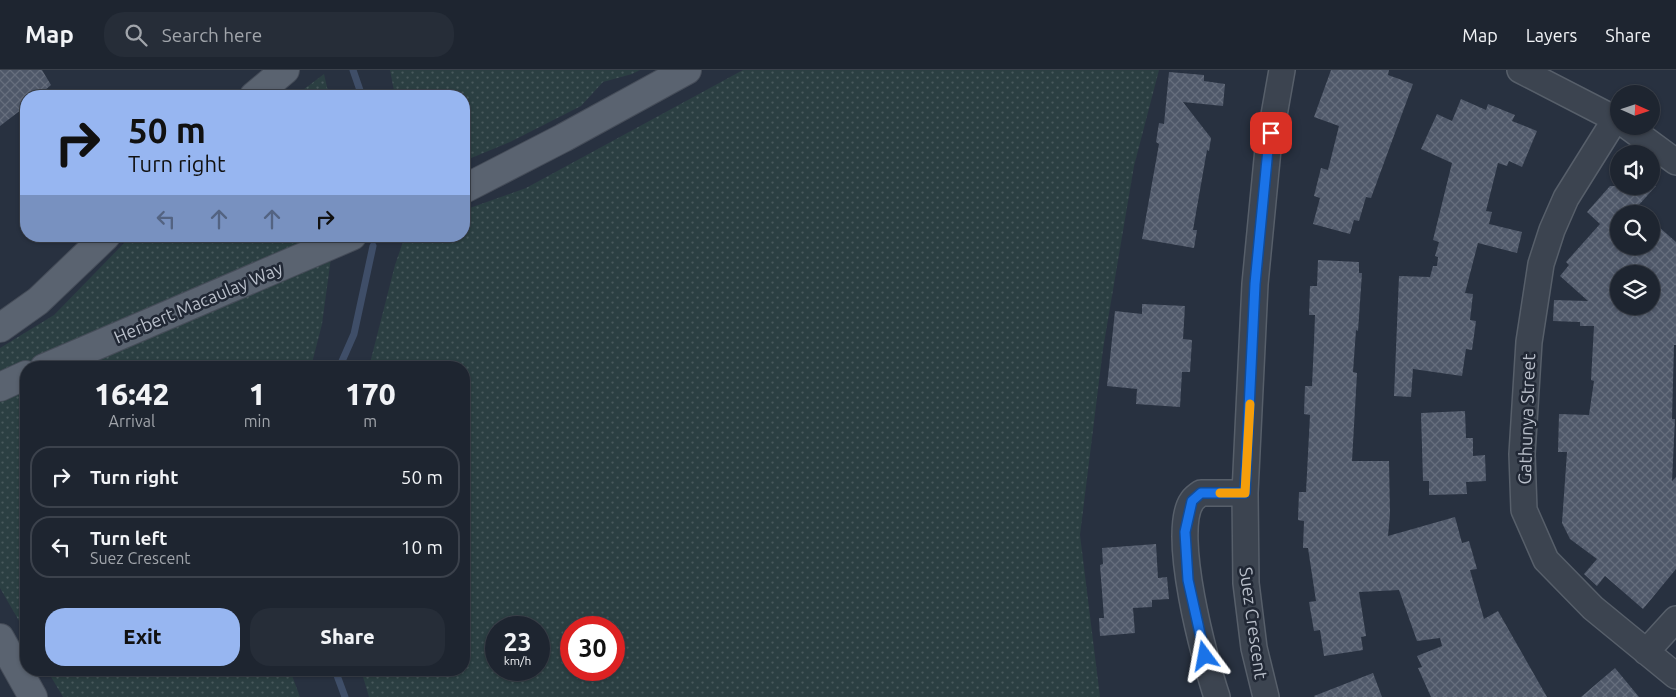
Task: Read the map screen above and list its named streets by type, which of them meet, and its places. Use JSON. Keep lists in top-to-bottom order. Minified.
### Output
{"streets":{"main road":["Herbert Macaulay Way"],"street":["Gathunya Street","Suez Crescent"]},"north":"right","page":{"header":"Map","search":"Search here","nav":["Map","Layers","Share"],"turn":["50 m","Turn right"],"eta":["16:42","Arrival","1","min","170","m"],"list":[{"name":"Turn right","value":"50 m"},{"name":"Turn left","note":"Suez Crescent","value":"10 m"}],"buttons":["Exit","Share"],"speed":"23 km/h","limit":"30"}}
